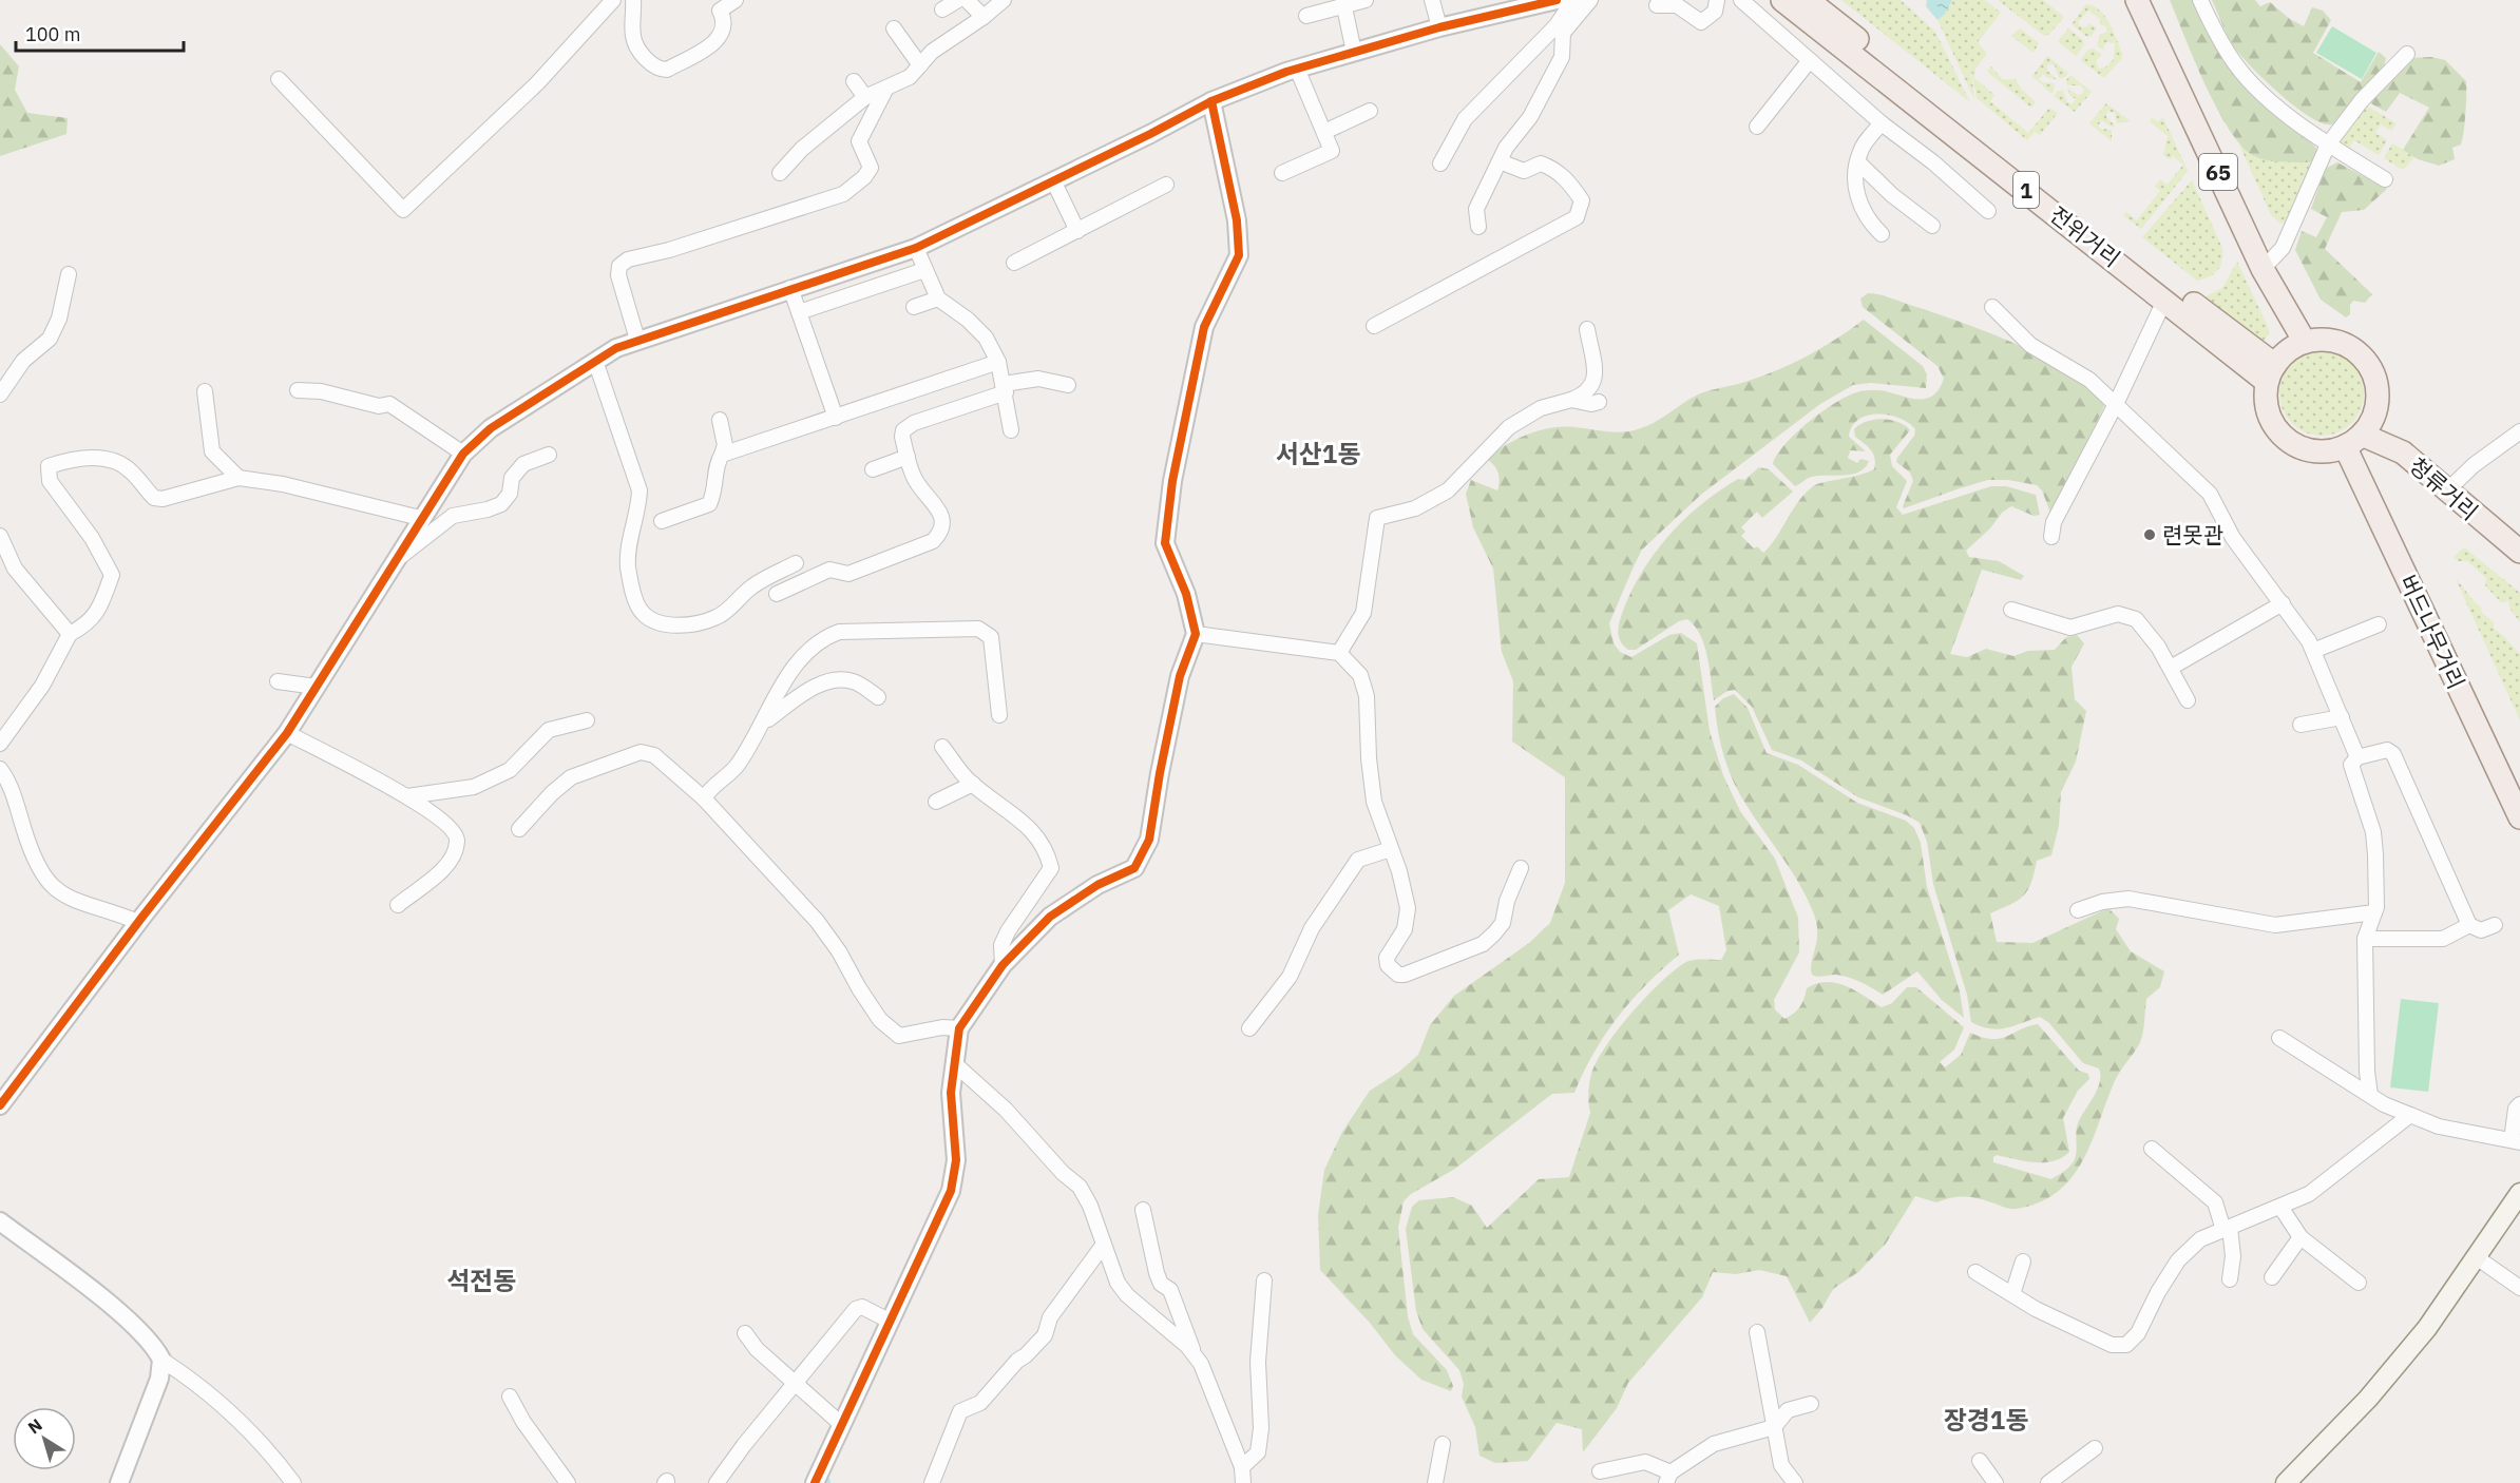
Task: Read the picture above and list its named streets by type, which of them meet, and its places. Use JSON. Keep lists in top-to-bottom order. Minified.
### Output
{"streets":{"main road":["65","1","전위거리","청류거리","버드나무거리"]},"crossings":[["65","전위거리"],["65","청류거리"],["65","버드나무거리"],["전위거리","청류거리"],["전위거리","버드나무거리"],["청류거리","버드나무거리"]],"districts":["서산1동","석전동","장경1동"],"places":["련못관"],"scale_bar":"100 m","north":"top left"}
